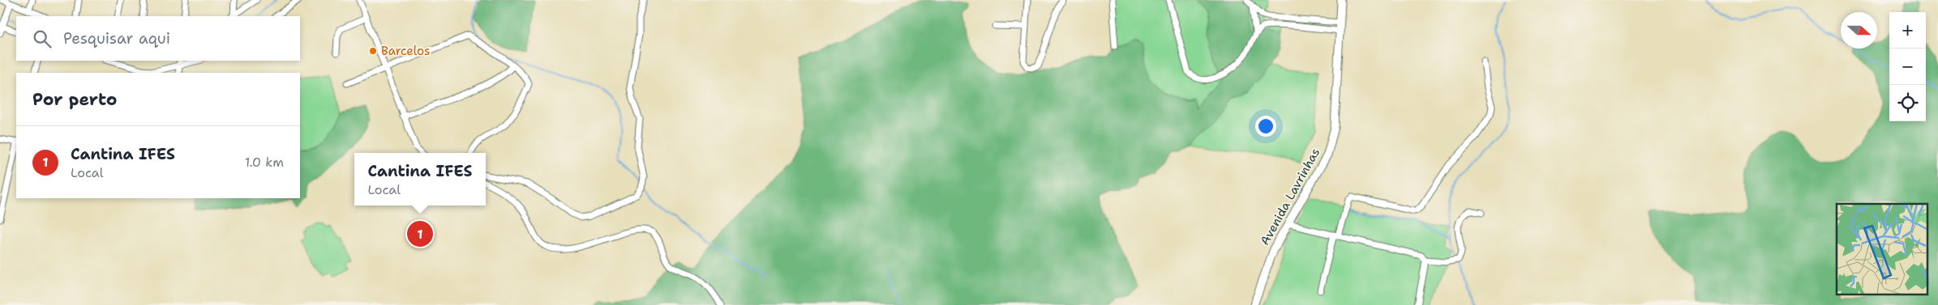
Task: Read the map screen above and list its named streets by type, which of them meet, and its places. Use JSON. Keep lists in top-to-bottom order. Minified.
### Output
{"streets":{"street":["Avenida Lavrinhas"]},"places":["Barcelos"],"north":"right","page":{"map_buttons":["+","−"],"search":"Pesquisar aqui","heading":"Por perto","list":[{"mark":"1","name":"Cantina IFES","note":"Local","value":"1.0 km"}],"popup":["Cantina IFES","Local"],"pins":"1"}}
